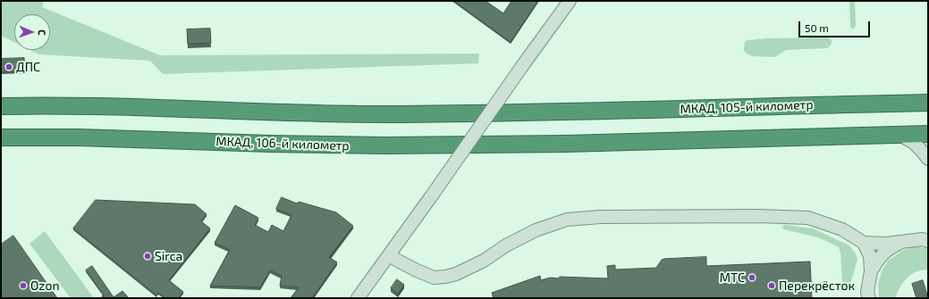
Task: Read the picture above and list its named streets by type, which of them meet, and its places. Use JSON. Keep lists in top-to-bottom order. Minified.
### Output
{"streets":{"highway":["МКАД, 105-й километр","МКАД, 106-й километр"]},"places":["ДПС","Sirca","МТС","Ozon","Перекрёсток"],"scale_bar":"50 m","north":"right"}
